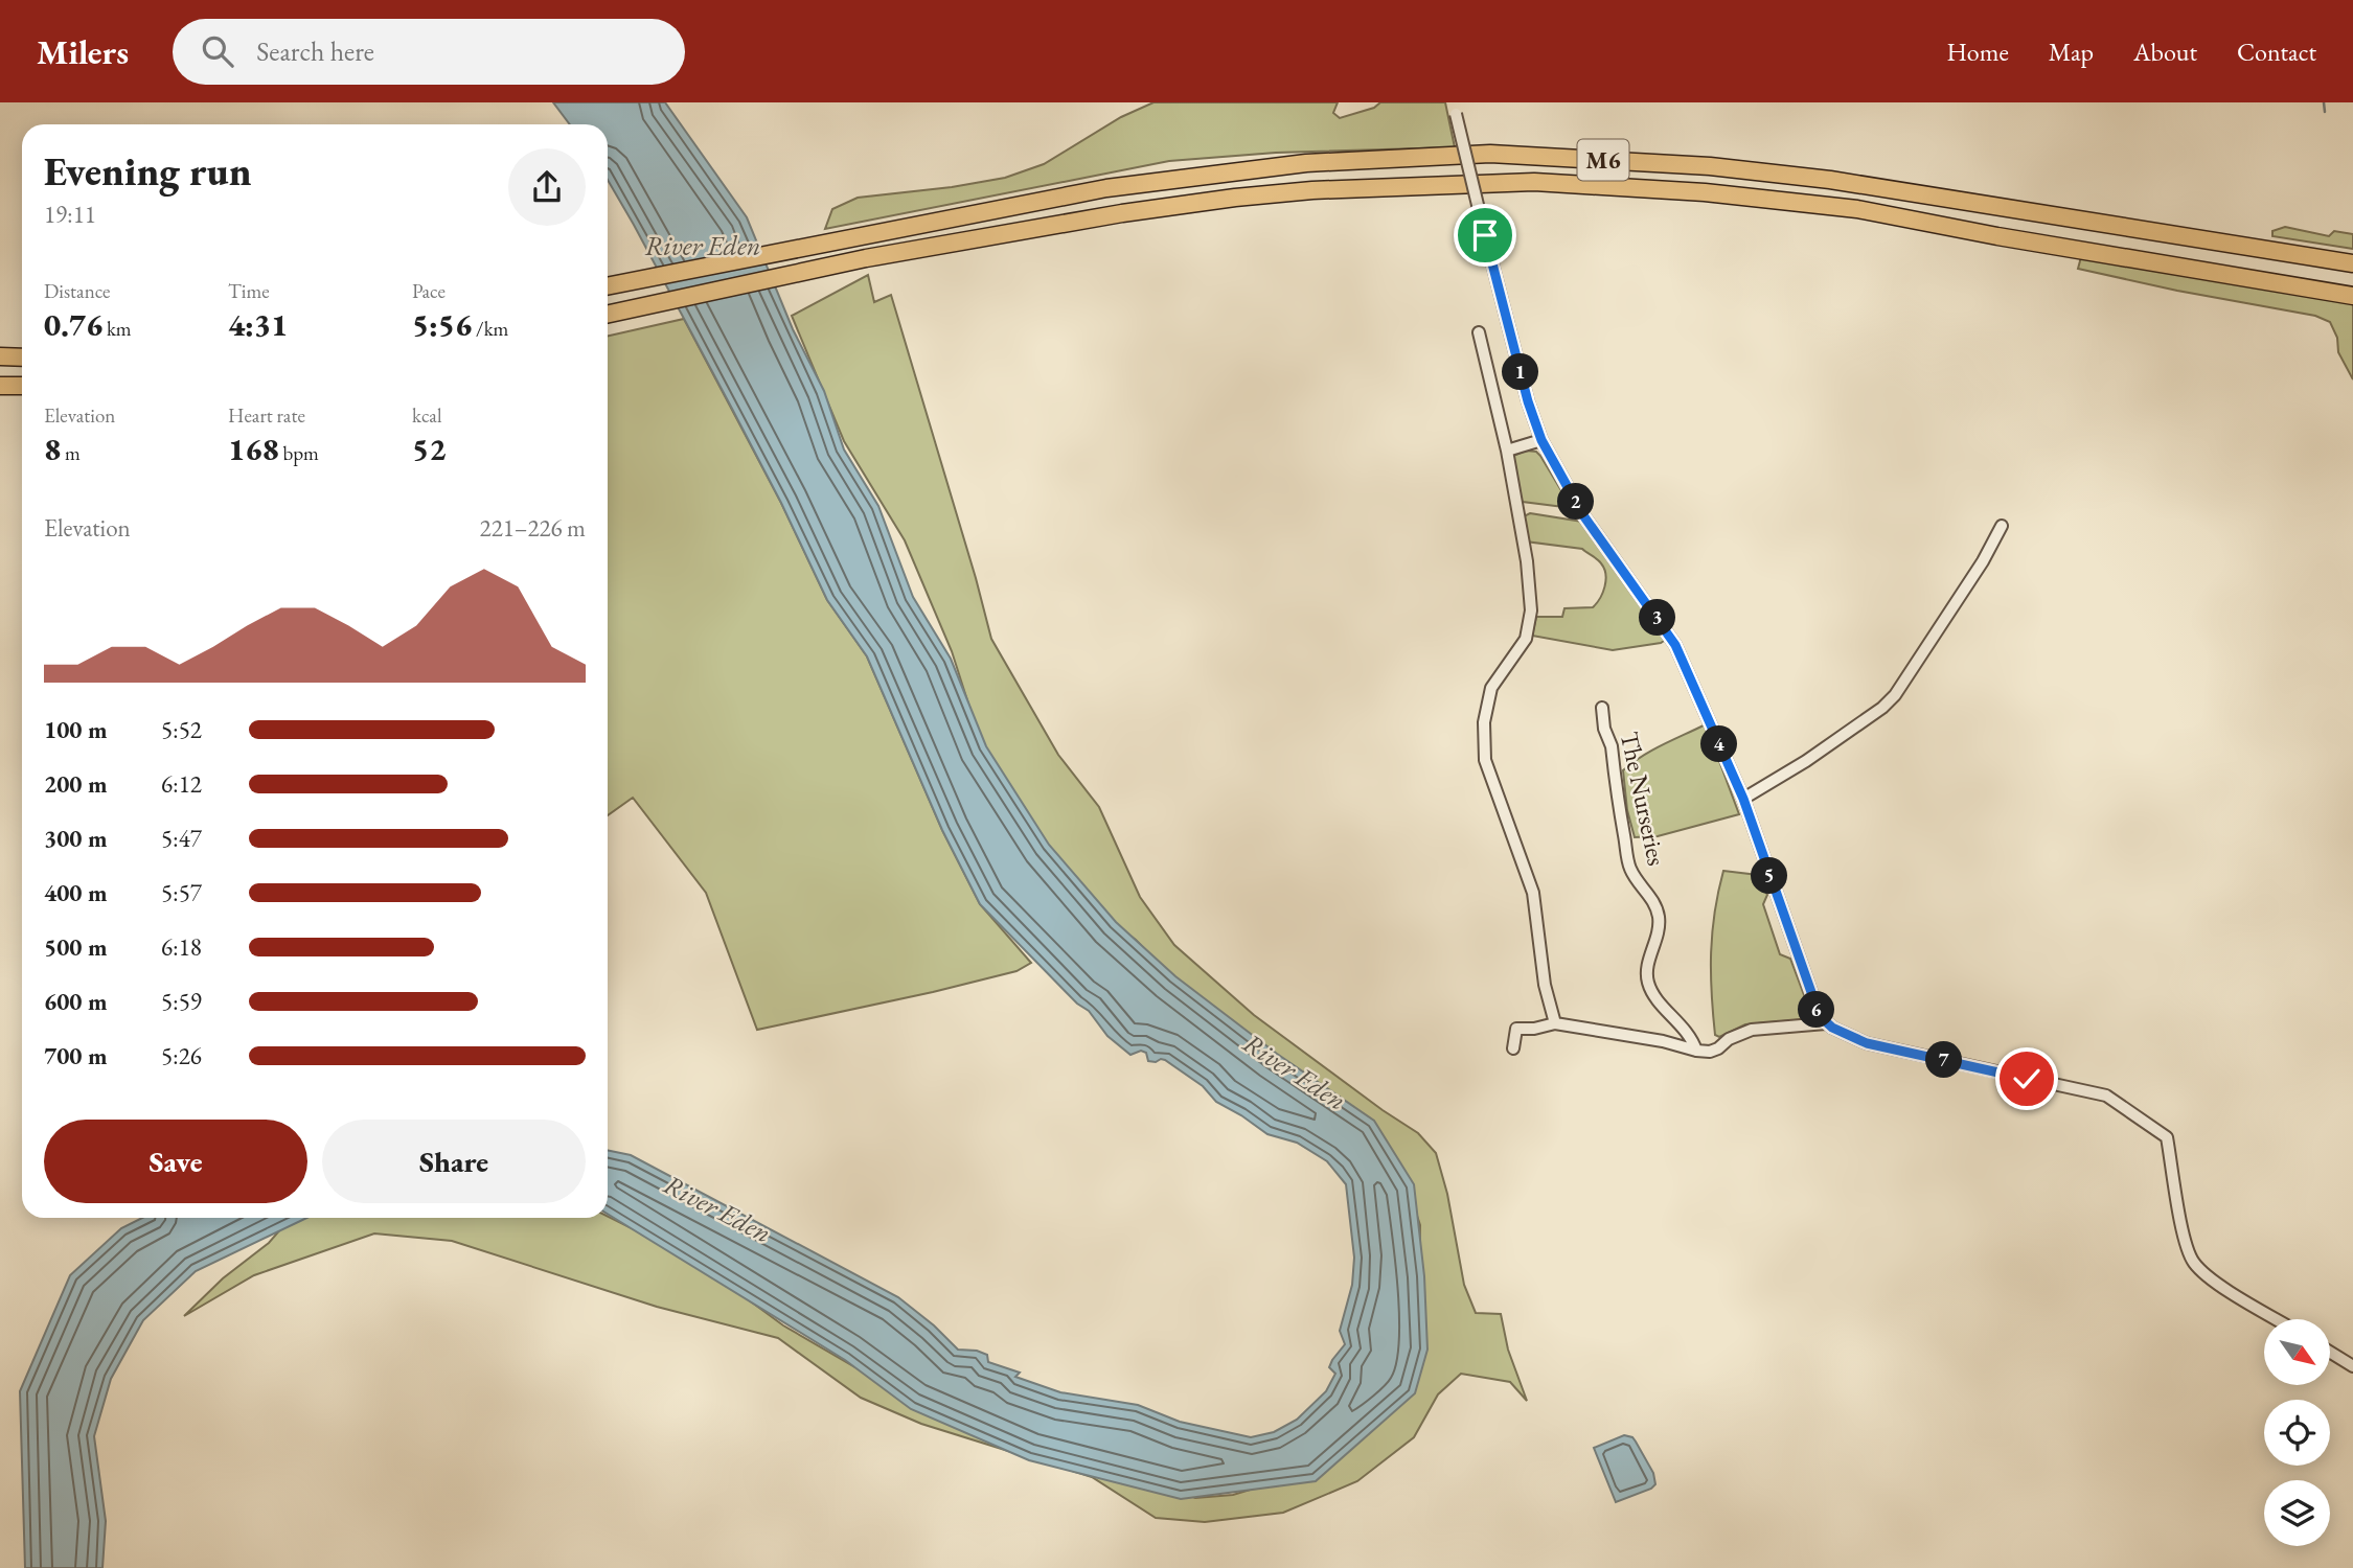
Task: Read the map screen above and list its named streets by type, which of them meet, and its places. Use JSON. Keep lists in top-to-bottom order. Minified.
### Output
{"streets":{"highway":["M6"],"street":["The Nurseries"]},"water":["River Eden"],"north":"bottom right","page":{"header":"Milers","search":"Search here","nav":["Home","Map","About","Contact"],"heading":["Evening run","19:11"],"stats":[["Distance","0.76 km"],["Time","4:31"],["Pace","5:56 /km"],["Elevation","8 m"],["Heart rate","168 bpm"],["kcal","52"]],"pins":["1","2","3","4","5","6","7"],"chart":["Elevation","221–226 m"],"list":[{"name":"100 m","note":"5:52"},{"name":"200 m","note":"6:12"},{"name":"300 m","note":"5:47"},{"name":"400 m","note":"5:57"},{"name":"500 m","note":"6:18"},{"name":"600 m","note":"5:59"},{"name":"700 m","note":"5:26"}],"buttons":["Save","Share"]}}
